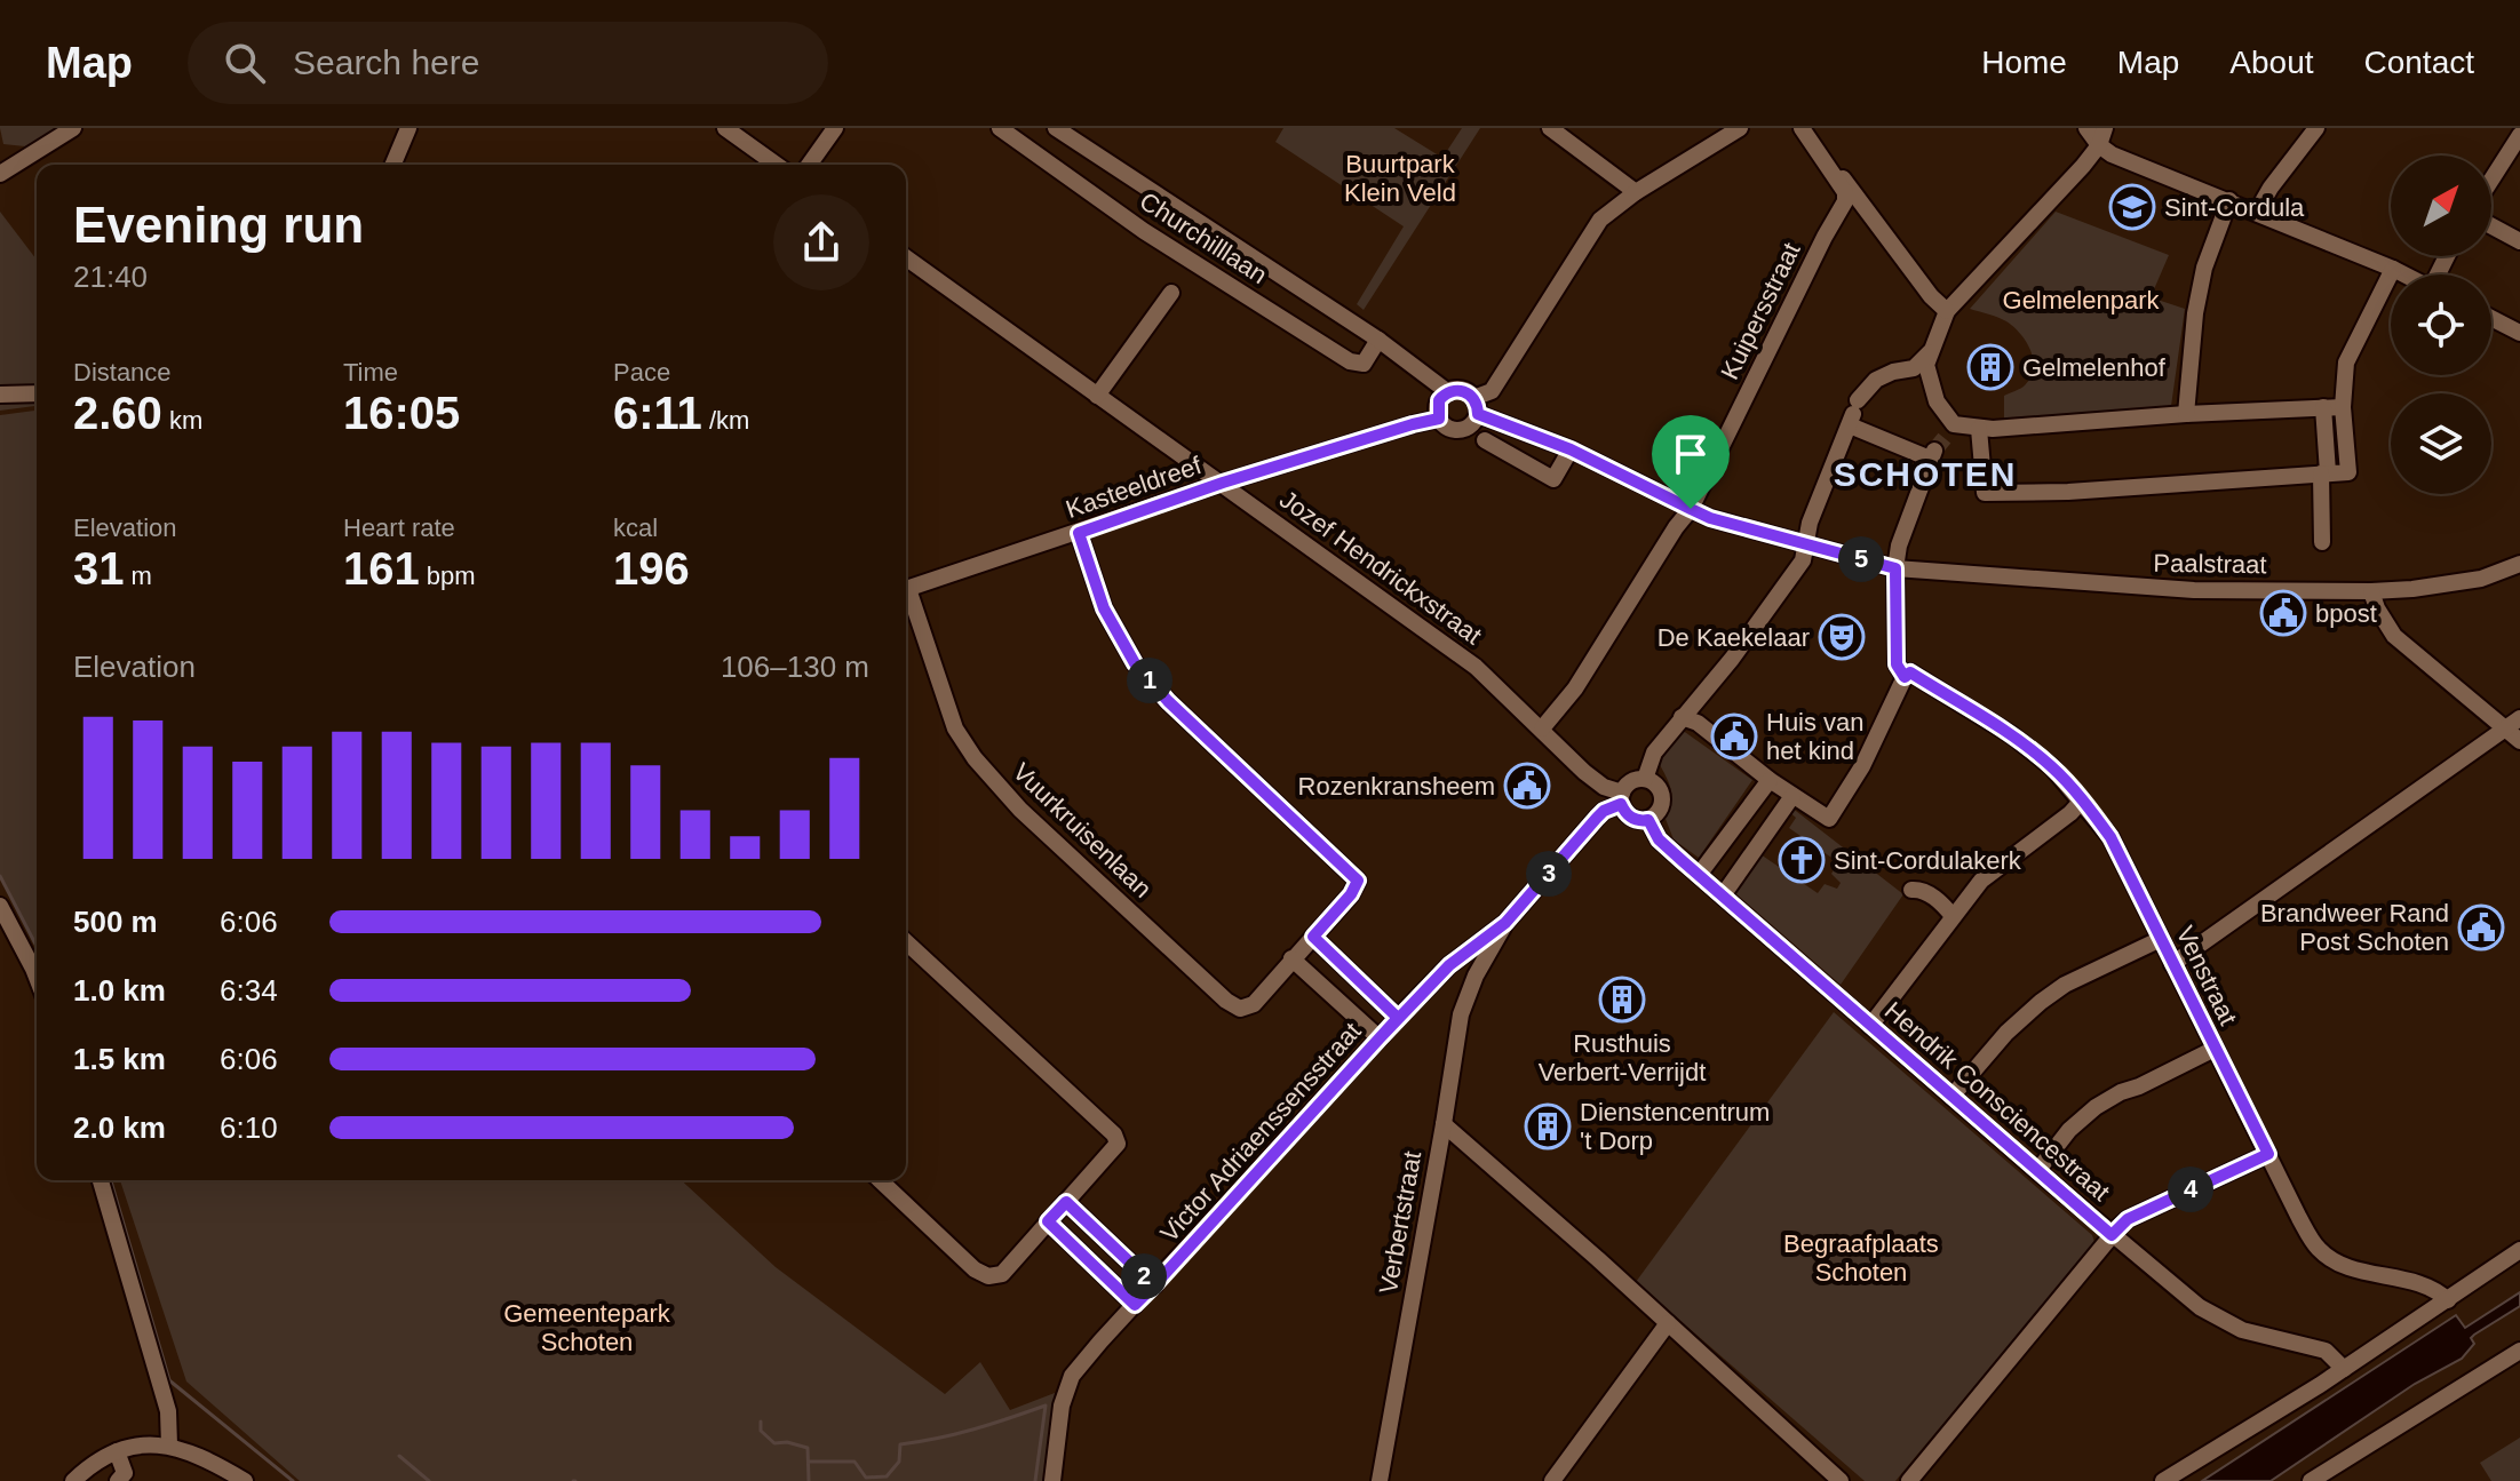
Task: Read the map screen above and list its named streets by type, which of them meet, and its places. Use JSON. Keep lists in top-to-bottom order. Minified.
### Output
{"streets":{"street":["Churchilllaan","Kuipersstraat","Kasteeldreef","Paalstraat","Jozef Hendrickxstraat","Vuurkruisenlaan","Venstraat","Hendrik Consciencestraat","Victor Adriaenssensstraat","Verbertstraat"]},"crossings":[["Churchilllaan","Kasteeldreef"],["Kuipersstraat","Jozef Hendrickxstraat"],["Kasteeldreef","Jozef Hendrickxstraat"],["Kasteeldreef","Vuurkruisenlaan"],["Jozef Hendrickxstraat","Hendrik Consciencestraat"],["Jozef Hendrickxstraat","Verbertstraat"],["Hendrik Consciencestraat","Verbertstraat"],["Victor Adriaenssensstraat","Verbertstraat"]],"districts":["SCHOTEN"],"parks":["Buurtpark Klein Veld","Gelmelenpark","Begraafplaats Schoten","Gemeentepark Schoten"],"places":{"school or university":["Sint-Cordula"],"building":["Gelmelenhof","Rusthuis Verbert-Verrijdt","Dienstencentrum 't Dorp"],"public building":["bpost","Huis van het kind","Rozenkransheem","Brandweer Rand Post Schoten"],"theatre":["De Kaekelaar"],"church":["Sint-Cordulakerk"]},"north":"top right","page":{"header":"Map","search":"Search here","nav":["Home","Map","About","Contact"],"heading":["Evening run","21:40"],"stats":[["Distance","2.60 km"],["Time","16:05"],["Pace","6:11 /km"],["Elevation","31 m"],["Heart rate","161 bpm"],["kcal","196"]],"pins":["5","1","3","4","2"],"chart":["Elevation","106–130 m"],"list":[{"name":"500 m","note":"6:06"},{"name":"1.0 km","note":"6:34"},{"name":"1.5 km","note":"6:06"},{"name":"2.0 km","note":"6:10"}]}}
